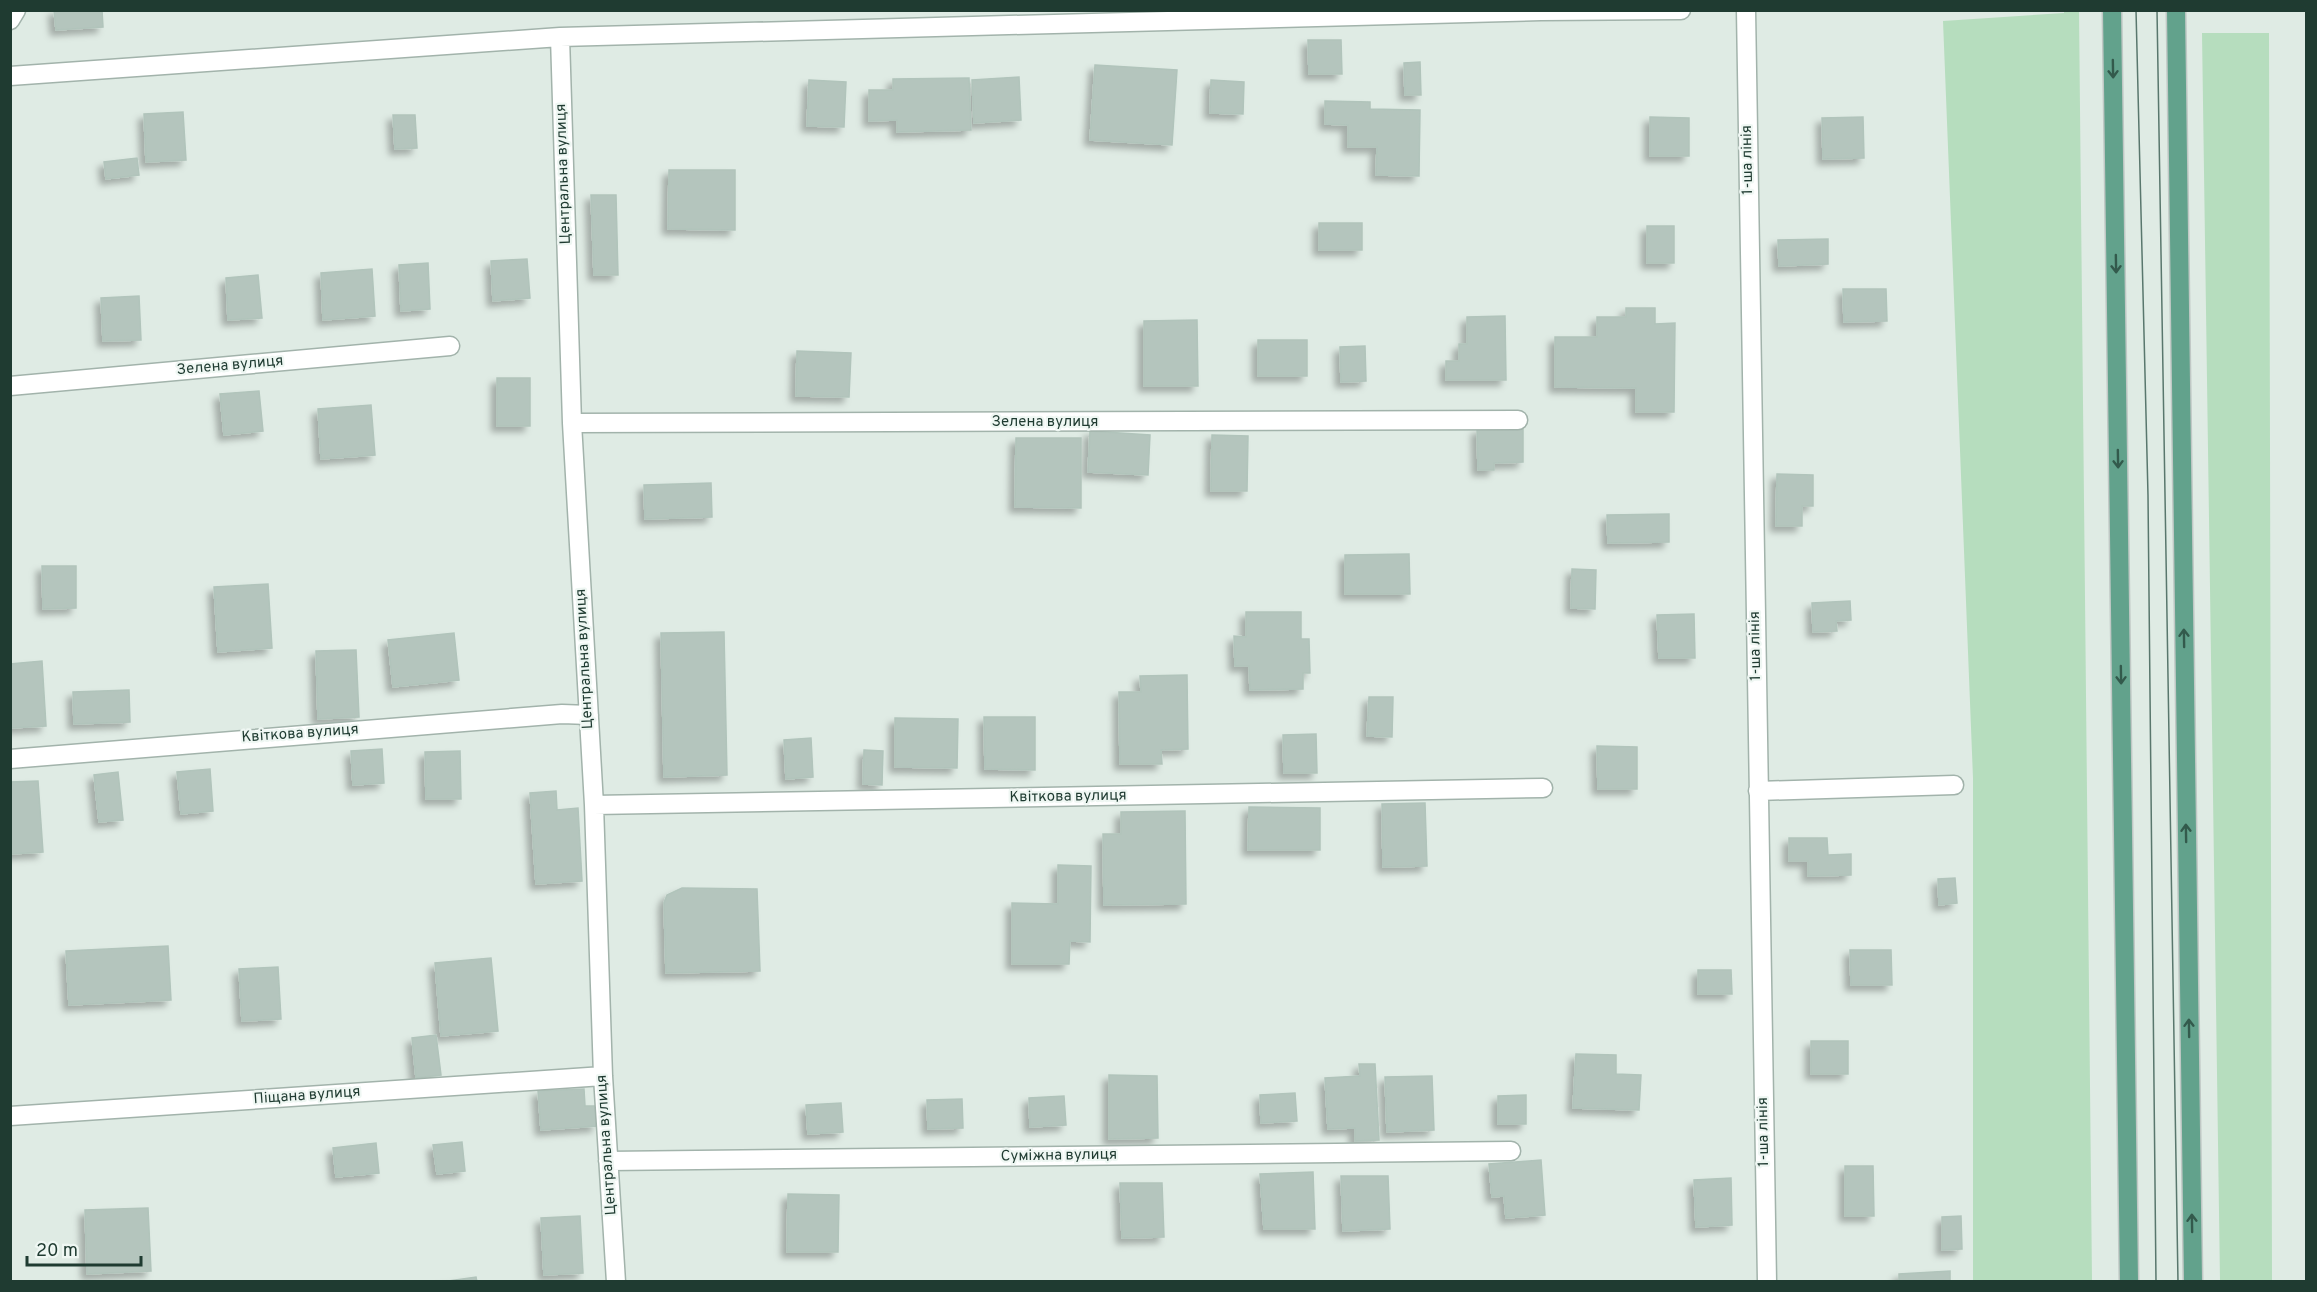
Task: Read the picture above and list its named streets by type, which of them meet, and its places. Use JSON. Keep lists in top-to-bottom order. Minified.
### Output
{"streets":{"street":["1-ша лінія","Центральна вулиця","Зелена вулиця","Квіткова вулиця","Піщана вулиця","Суміжна вулиця"]},"crossings":[["Центральна вулиця","Зелена вулиця"],["Центральна вулиця","Квіткова вулиця"],["Центральна вулиця","Піщана вулиця"],["Центральна вулиця","Суміжна вулиця"]],"scale_bar":"20 m"}
